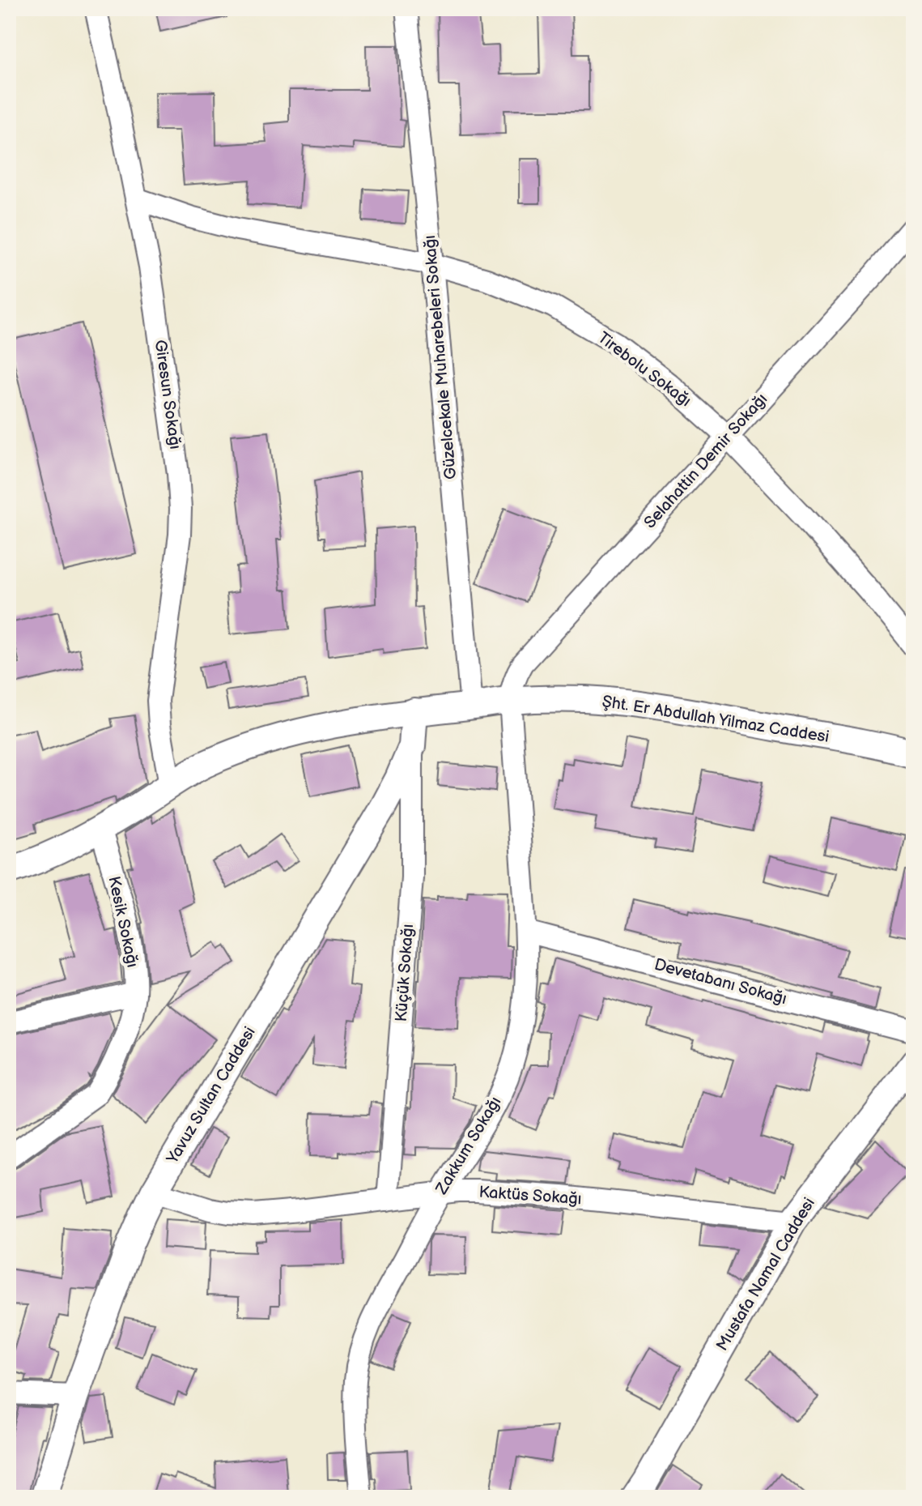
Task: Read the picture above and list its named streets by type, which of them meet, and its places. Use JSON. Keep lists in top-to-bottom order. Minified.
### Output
{"streets":{"street":["Güzelcekale Muharebeleri Sokağı","Tirebolu Sokağı","Giresun Sokağı","Selahattin Demir Sokağı","Şht. Er Abdullah Yilmaz Caddesi","Kesik Sokağı","Küçük Sokağı","Devetabanı Sokağı","Yavuz Sultan Caddesi","Zakkum Sokağı","Kaktüs Sokağı","Mustafa Namal Caddesi"]},"crossings":[["Güzelcekale Muharebeleri Sokağı","Tirebolu Sokağı"],["Güzelcekale Muharebeleri Sokağı","Şht. Er Abdullah Yilmaz Caddesi"],["Tirebolu Sokağı","Giresun Sokağı"],["Tirebolu Sokağı","Selahattin Demir Sokağı"],["Giresun Sokağı","Şht. Er Abdullah Yilmaz Caddesi"],["Selahattin Demir Sokağı","Şht. Er Abdullah Yilmaz Caddesi"],["Selahattin Demir Sokağı","Zakkum Sokağı"],["Şht. Er Abdullah Yilmaz Caddesi","Kesik Sokağı"],["Şht. Er Abdullah Yilmaz Caddesi","Yavuz Sultan Caddesi"],["Şht. Er Abdullah Yilmaz Caddesi","Zakkum Sokağı"],["Küçük Sokağı","Yavuz Sultan Caddesi"],["Küçük Sokağı","Kaktüs Sokağı"],["Devetabanı Sokağı","Zakkum Sokağı"],["Yavuz Sultan Caddesi","Kaktüs Sokağı"],["Zakkum Sokağı","Kaktüs Sokağı"],["Kaktüs Sokağı","Mustafa Namal Caddesi"]]}
